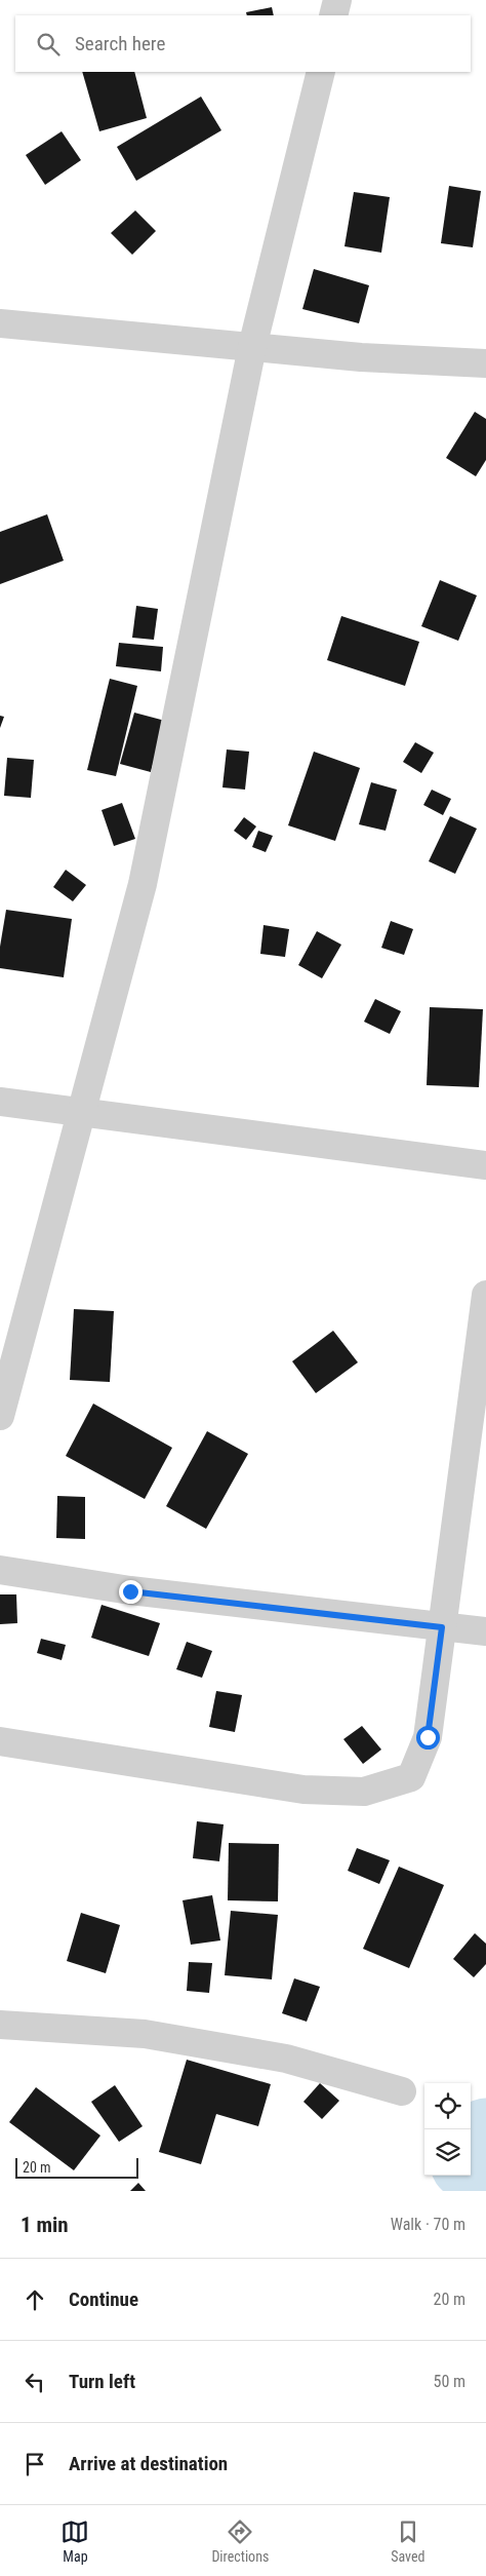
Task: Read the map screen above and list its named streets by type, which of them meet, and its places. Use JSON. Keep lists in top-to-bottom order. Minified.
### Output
{"scale_bar":"20 m","page":{"search":"Search here","scale":"20 m","heading":["1 min","Walk · 70 m"],"list":[["Continue","20 m"],["Turn left","50 m"],"Arrive at destination"],"nav":["Map","Directions","Saved"]}}
